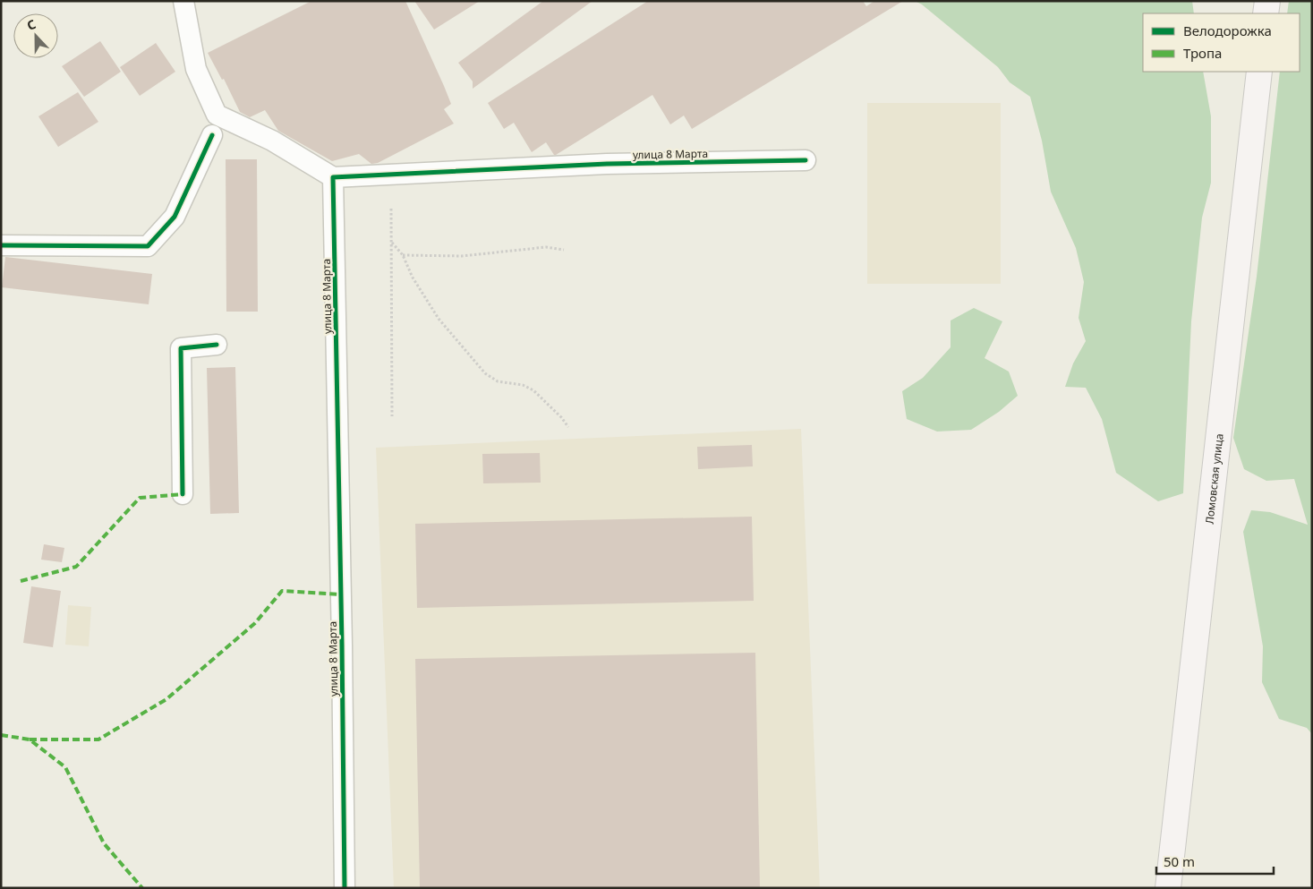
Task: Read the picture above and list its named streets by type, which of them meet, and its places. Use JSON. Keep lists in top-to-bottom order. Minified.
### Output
{"streets":{"main road":["Ломовская улица"],"street":["улица 8 Марта"]},"legend":["Велодорожка","Тропа"],"scale_bar":"50 m","north":"top"}
